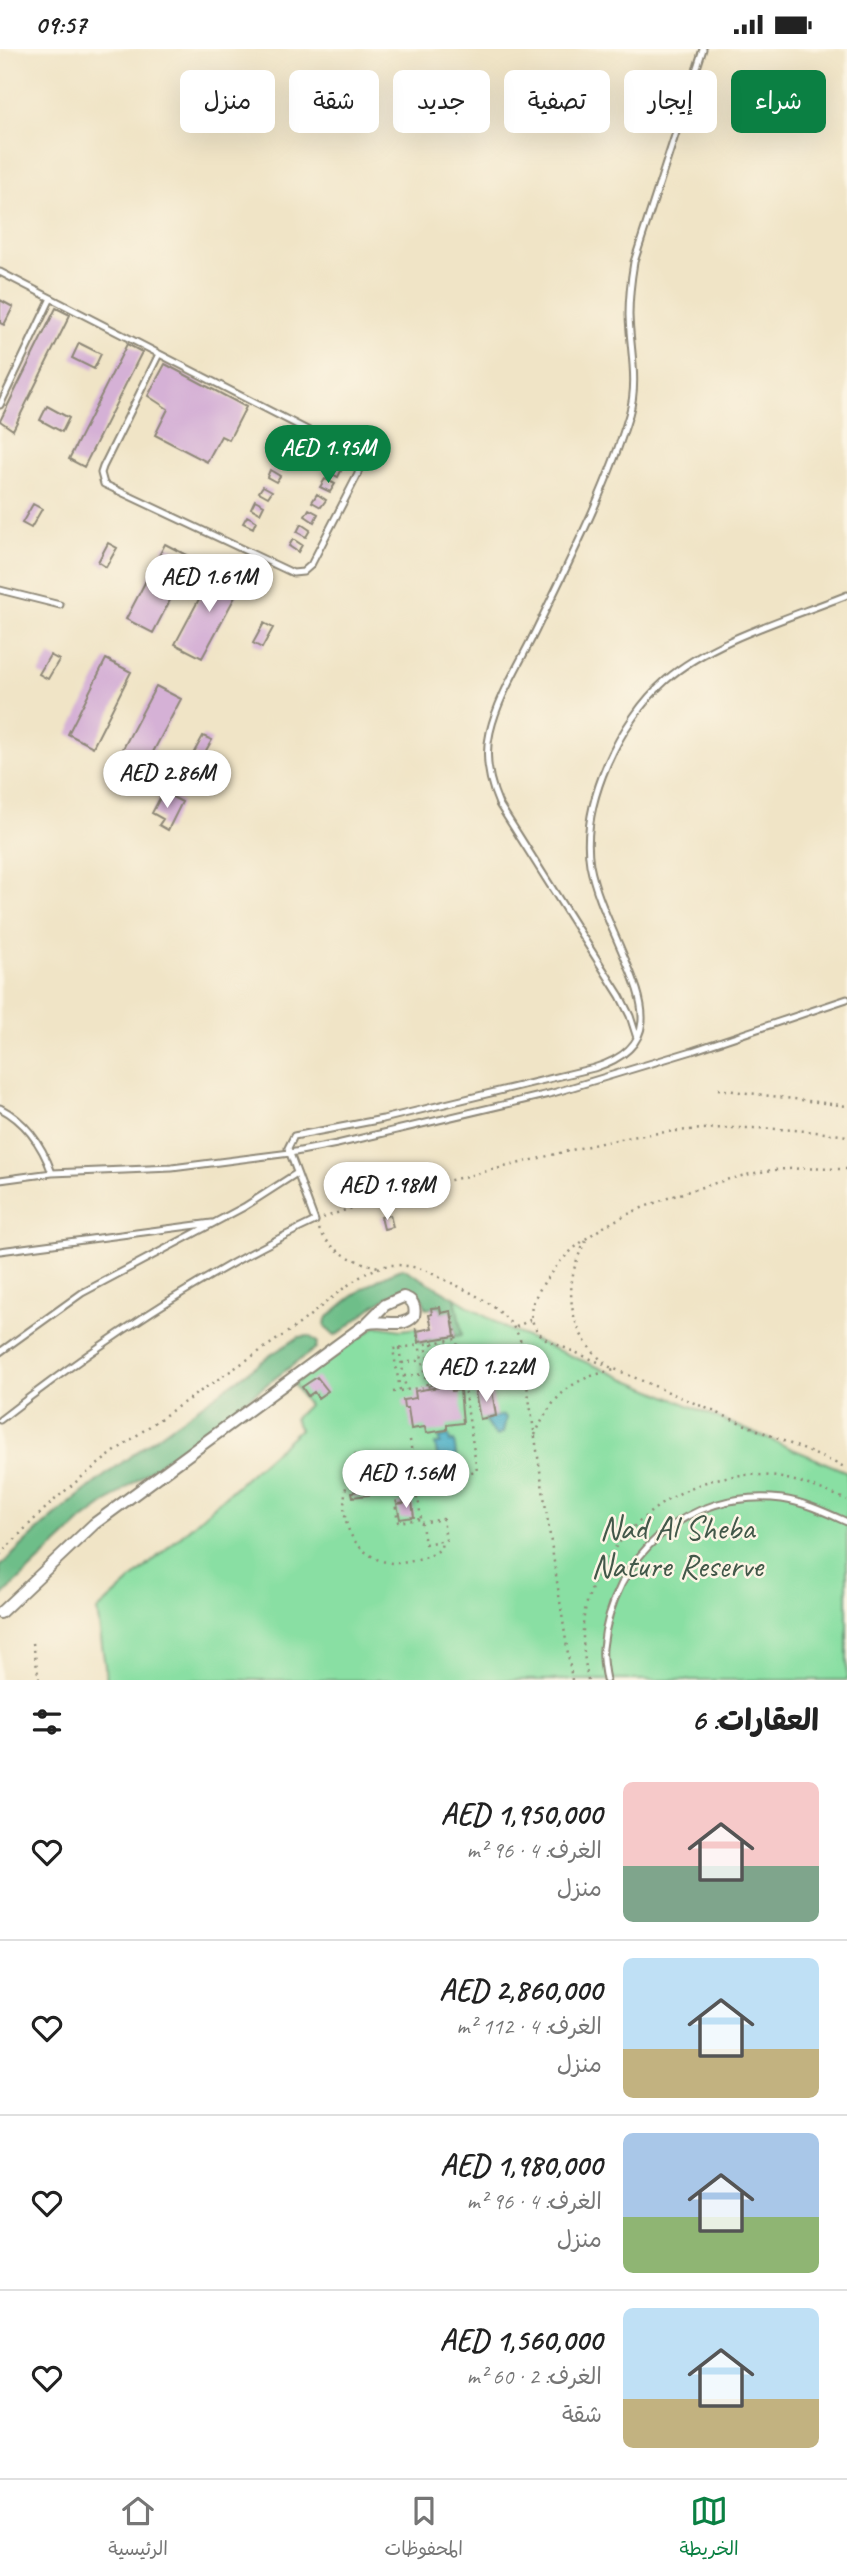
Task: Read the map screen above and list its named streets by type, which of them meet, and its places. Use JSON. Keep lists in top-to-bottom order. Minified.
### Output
{"parks":["Nad Al Sheba Nature Reserve"],"page":{"status":"09:57","chip":["شراء","إيجار","تصفية","جديد","شقة","منزل"],"price":["AED 1.95M","AED 1.61M","AED 2.86M","AED 1.98M","AED 1.22M","AED 1.56M"],"heading":"العقارات: 6","list":[{"name":"AED 1,950,000","note":"الغرف: 4 · 96 m² · منزل"},{"name":"AED 2,860,000","note":"الغرف: 4 · 112 m² · منزل"},{"name":"AED 1,980,000","note":"الغرف: 4 · 96 m² · منزل"},{"name":"AED 1,560,000","note":"الغرف: 2 · 60 m² · شقة"}],"tabs":["الخريطة","المحفوظات","الرئيسية"]}}
